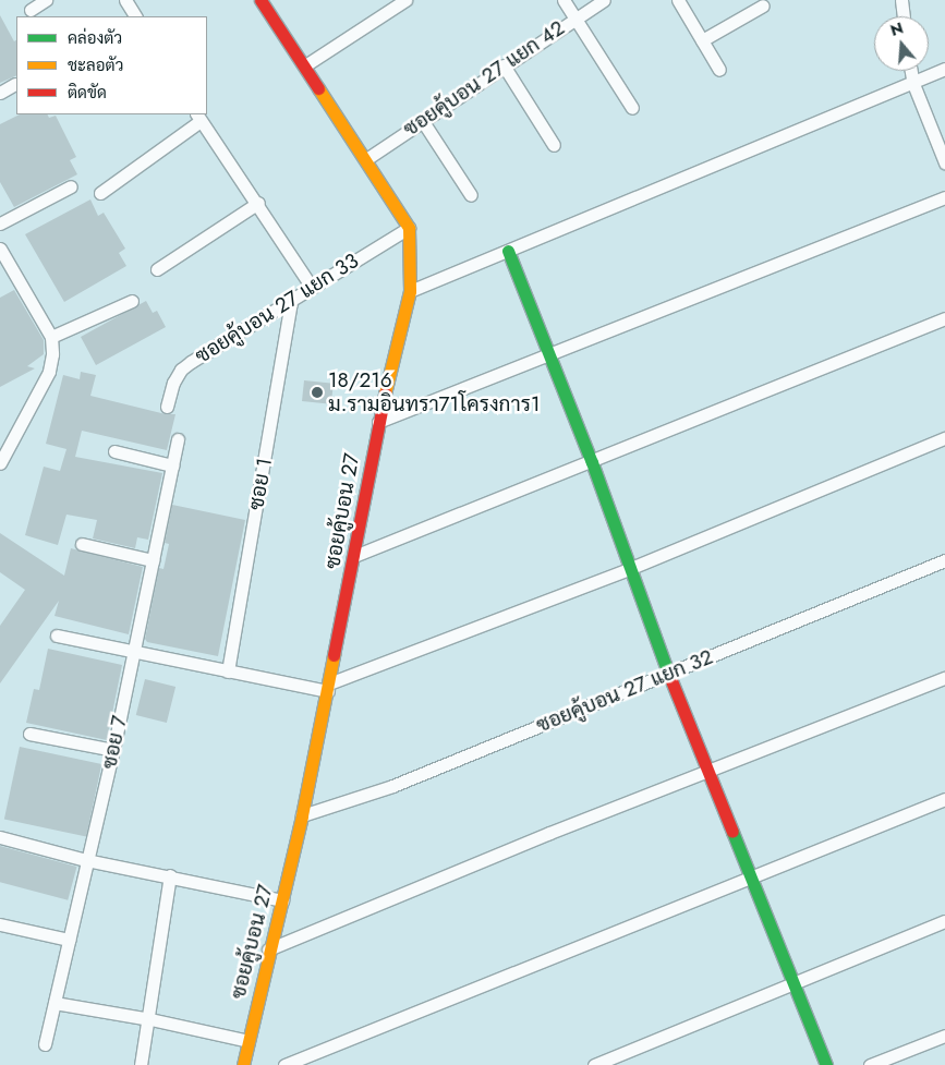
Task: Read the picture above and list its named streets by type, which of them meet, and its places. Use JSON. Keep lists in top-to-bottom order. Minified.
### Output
{"streets":{"street":["ซอยคู้บอน 27 แยก 42","ซอยคู้บอน 27 แยก 33","ซอย 1","ซอยคู้บอน 27","ซอยคู้บอน 27 แยก 32","ซอย 7"]},"crossings":[["ซอยคู้บอน 27 แยก 33","ซอย 1"],["ซอยคู้บอน 27 แยก 33","ซอยคู้บอน 27"],["ซอยคู้บอน 27","ซอยคู้บอน 27 แยก 32"]],"places":["18/216 ม.รามอินทรา71โครงการ1"],"legend":["คล่องตัว","ชะลอตัว","ติดขัด"],"north":"top"}
